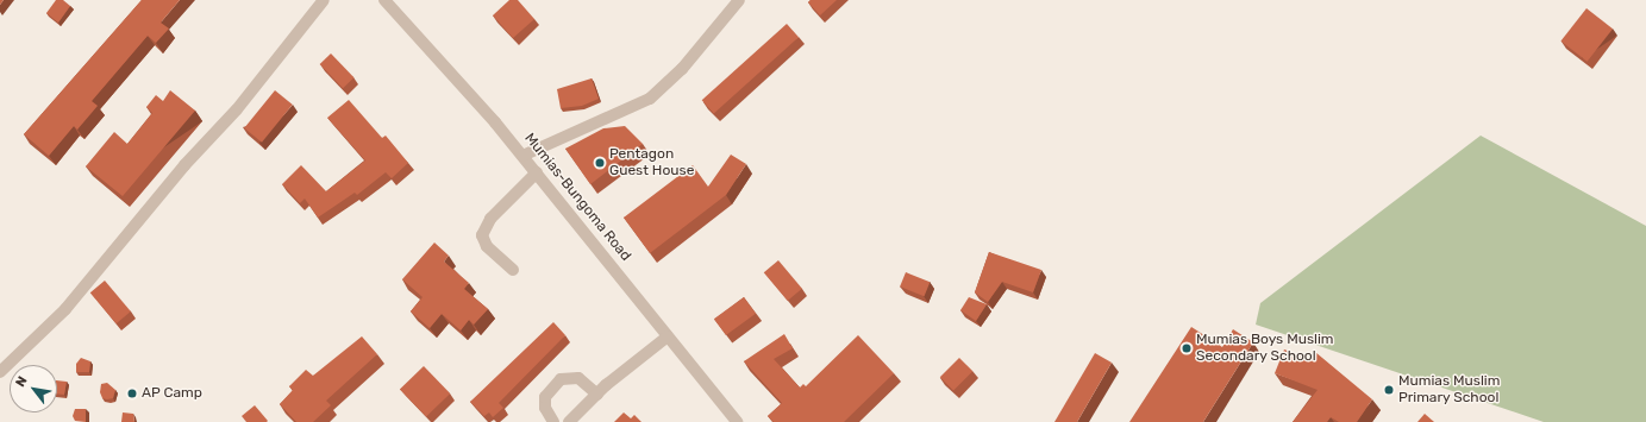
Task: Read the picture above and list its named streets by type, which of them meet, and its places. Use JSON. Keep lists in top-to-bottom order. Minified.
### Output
{"streets":{"street":["Mumias-Bungoma Road"]},"places":["Pentagon Guest House","Mumias Boys Muslim Secondary School","Mumias Muslim Primary School","AP Camp"],"north":"top left"}
